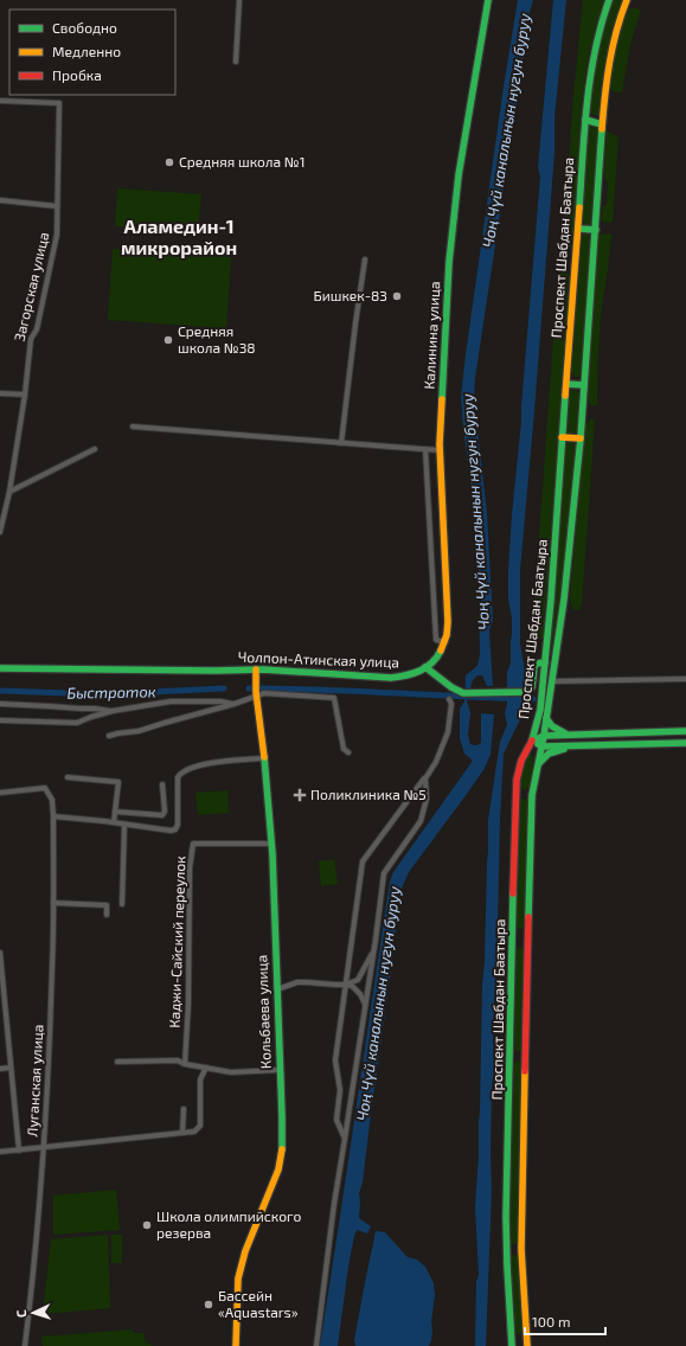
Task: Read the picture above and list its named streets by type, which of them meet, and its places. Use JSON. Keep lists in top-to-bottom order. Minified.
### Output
{"streets":{"main road":["Проспект Шабдан Баатыра","Калинина улица","Чолпон-Атинская улица","Кольбаева улица"],"street":["Загорская улица","Каджи-Сайский переулок","Луганская улица"]},"crossings":[["Чолпон-Атинская улица","Кольбаева улица"],["Каджи-Сайский переулок","Кольбаева улица"]],"districts":["Аламедин-1 микрорайон"],"water":["Чоң Чүй каналынын нугун буруу","Быстроток"],"places":{"other":["Средняя школа №1","Бишкек-83","Средняя школа №38","Школа олимпийского резерва","Бассейн «Aquastars»"],"health":["Поликлиника №5"]},"legend":["Свободно","Медленно","Пробка"],"scale_bar":"100 m","north":"left"}
